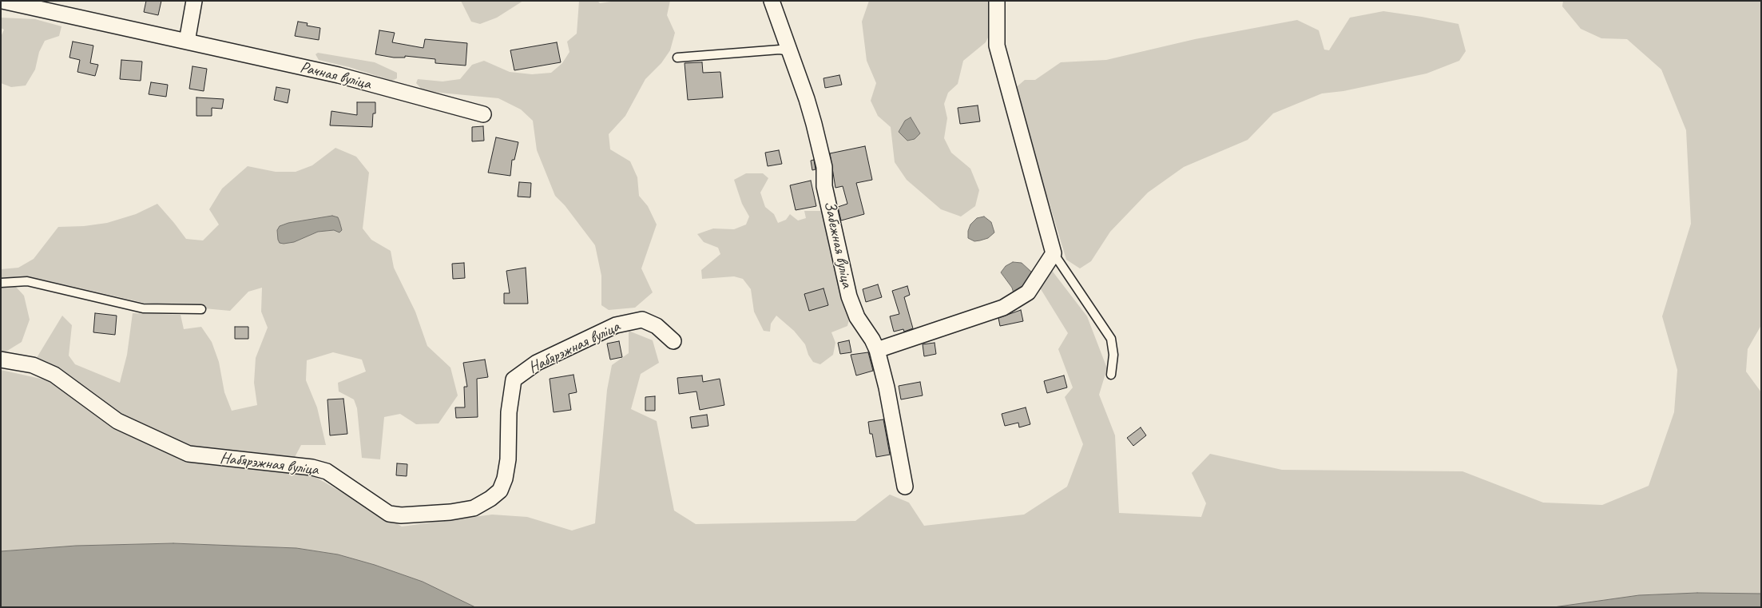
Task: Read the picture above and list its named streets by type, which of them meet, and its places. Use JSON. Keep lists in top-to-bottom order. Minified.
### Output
{"streets":{"street":["Рачная вуліца","Забежная вуліца","Набярэжная вуліца"]}}
